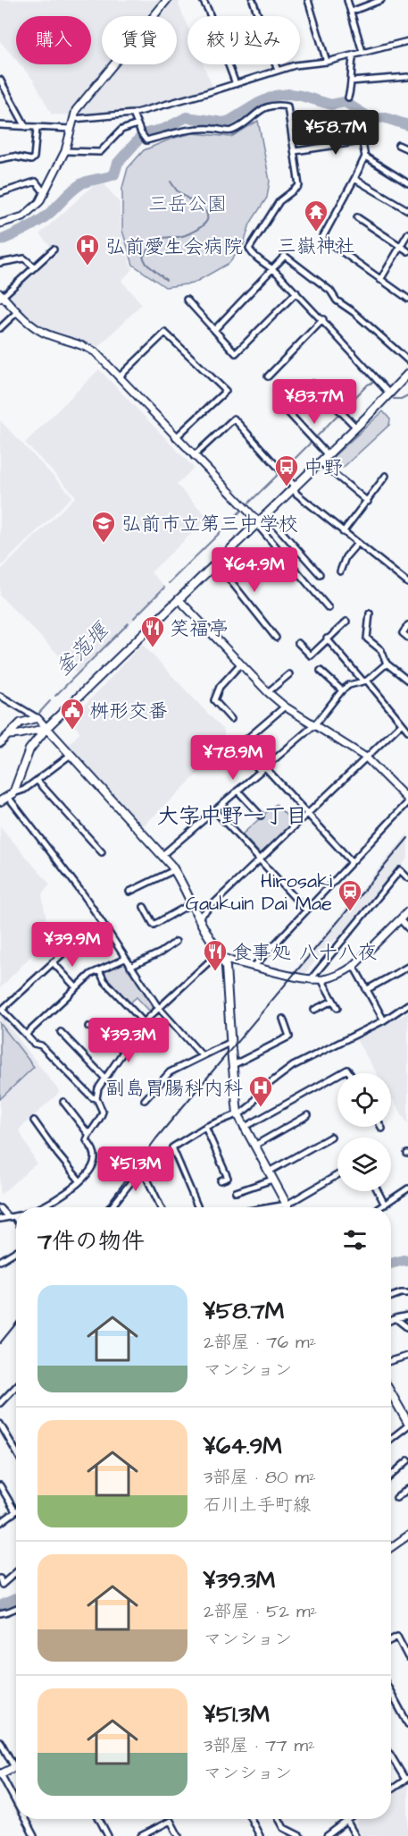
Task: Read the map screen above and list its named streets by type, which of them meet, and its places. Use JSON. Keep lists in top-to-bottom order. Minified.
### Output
{"districts":["大字中野一丁目"],"water":["釜萢堰"],"parks":["三岳公園"],"places":{"temple":["三嶽神社"],"hospital":["弘前愛生会病院","副島胃腸科内科"],"bus stop":["中野"],"school or university":["弘前市立第三中学校"],"restaurant":["笑福亭","食事処 八十八夜"],"public building":["桝形交番"],"station":["Hirosaki Gaukuin Dai Mae"]},"page":{"chip":["購入","賃貸","絞り込み"],"price":["¥58.7M","¥83.7M","¥64.9M","¥78.9M","¥39.9M","¥39.3M","¥51.3M"],"heading":"7件の物件","list":[{"name":"¥58.7M","note":"2部屋 · 76 m² · マンション"},{"name":"¥64.9M","note":"3部屋 · 80 m² · 石川土手町線"},{"name":"¥39.3M","note":"2部屋 · 52 m² · マンション"},{"name":"¥51.3M","note":"3部屋 · 77 m² · マンション"}]}}
